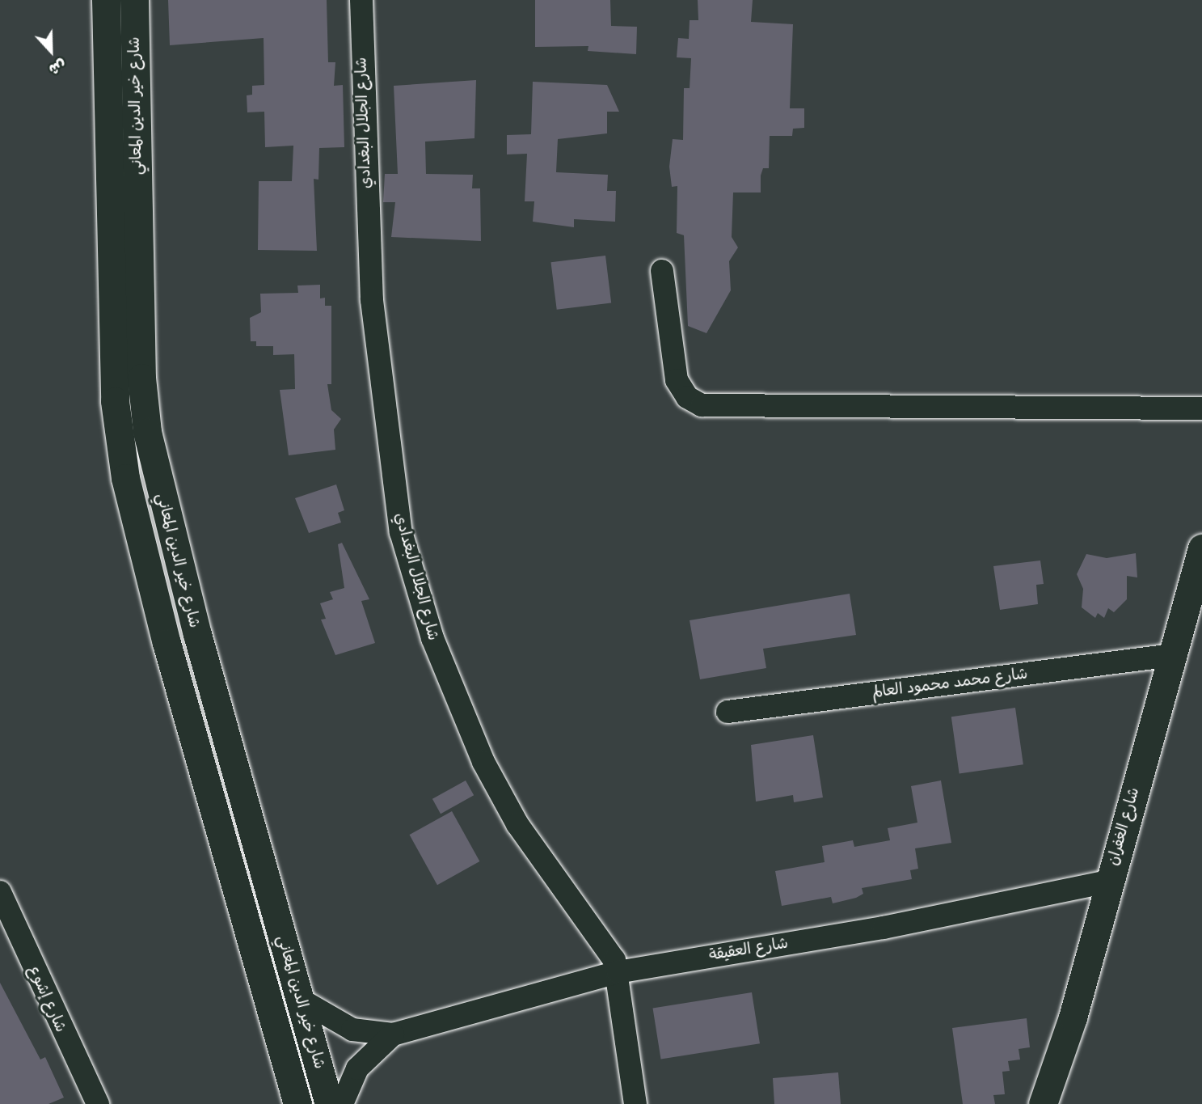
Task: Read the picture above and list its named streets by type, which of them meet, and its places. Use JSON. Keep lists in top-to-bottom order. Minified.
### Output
{"streets":{"street":["شارع خير الدين المعاني","شارع الجلال البغدادي","شارع محمد محمود العالم","شارع الغفران","شارع العقيقة","شارع إشوع"]},"crossings":[["شارع خير الدين المعاني","شارع العقيقة"],["شارع الجلال البغدادي","شارع العقيقة"],["شارع محمد محمود العالم","شارع الغفران"],["شارع الغفران","شارع العقيقة"]],"north":"bottom"}
